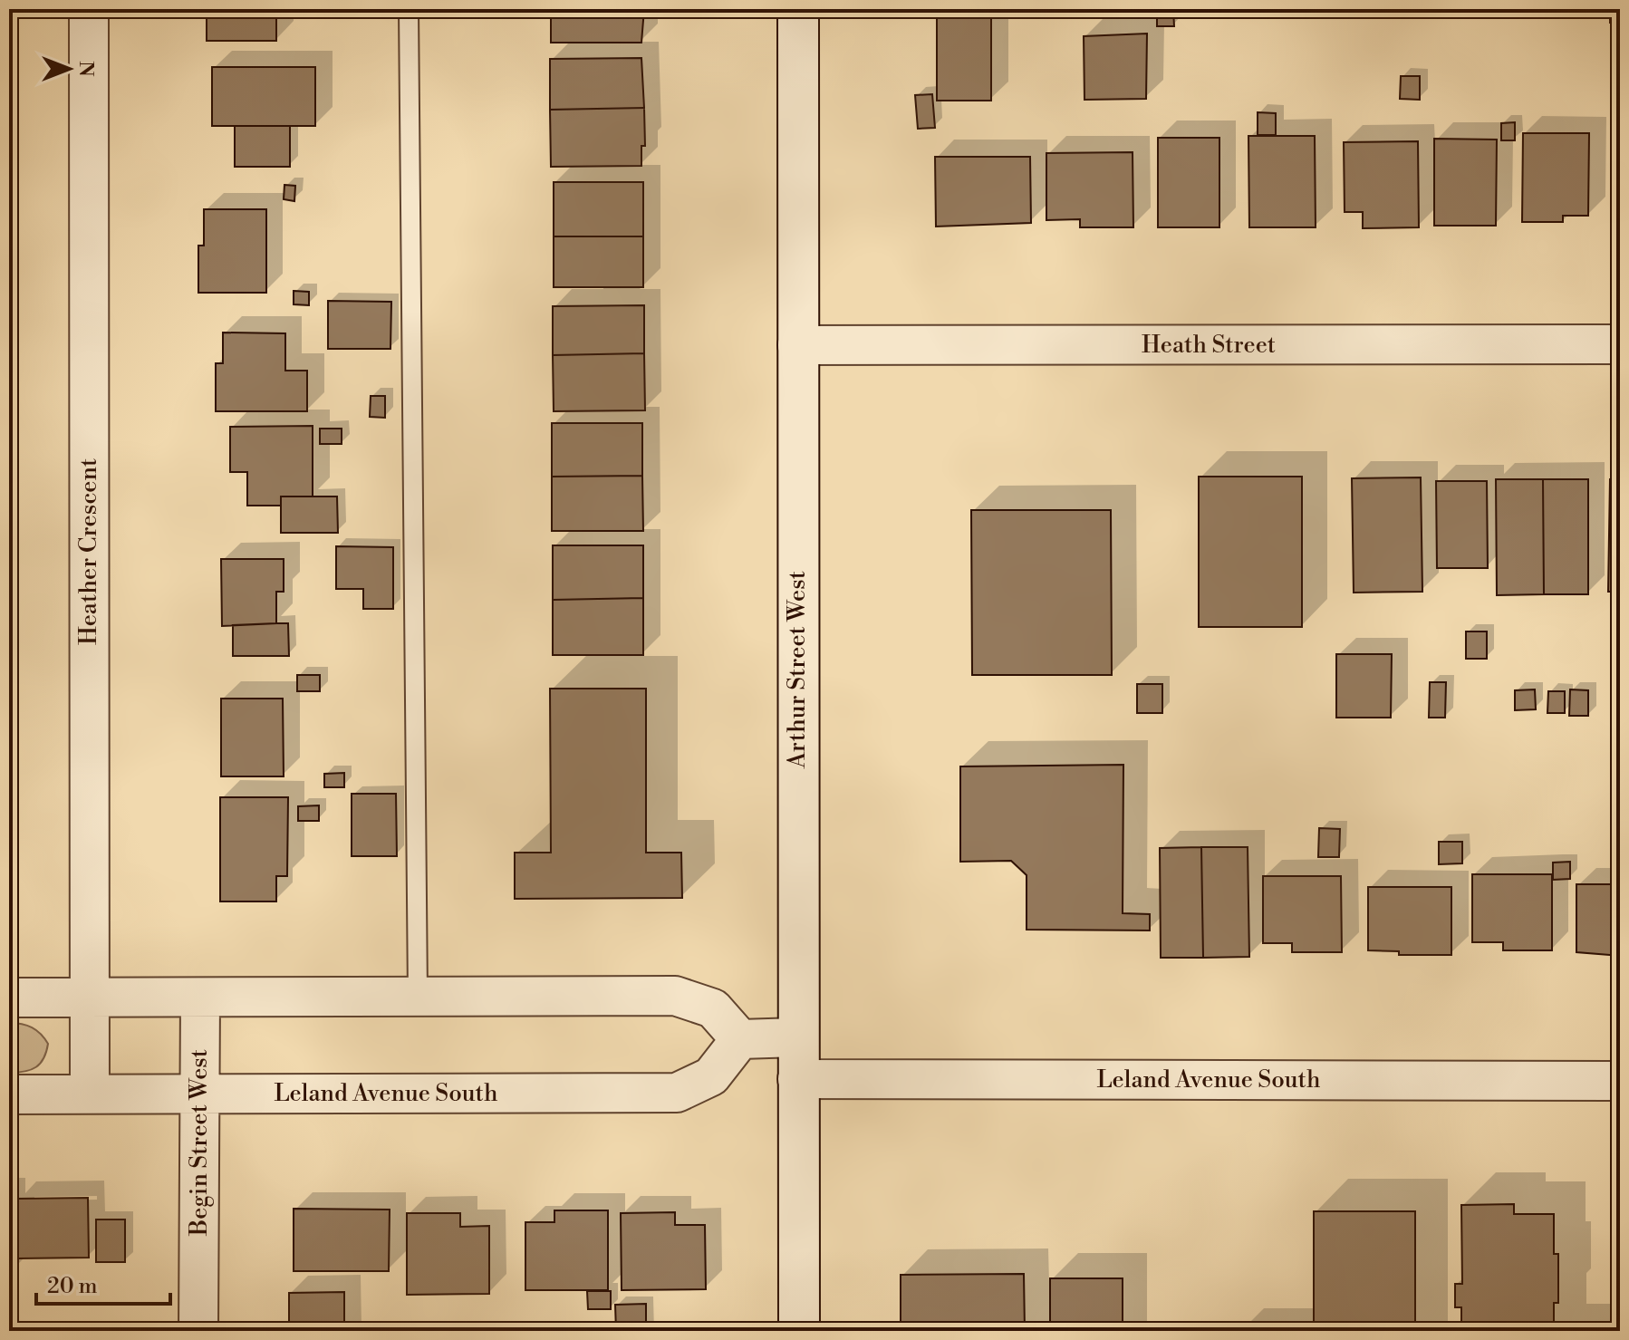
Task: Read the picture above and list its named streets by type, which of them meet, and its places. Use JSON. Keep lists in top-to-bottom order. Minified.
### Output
{"streets":{"main road":["Arthur Street West"],"street":["Heath Street","Heather Crescent","Leland Avenue South","Begin Street West"]},"crossings":[["Heath Street","Arthur Street West"],["Heather Crescent","Leland Avenue South"],["Arthur Street West","Leland Avenue South"],["Leland Avenue South","Begin Street West"]],"scale_bar":"20 m","north":"right"}
